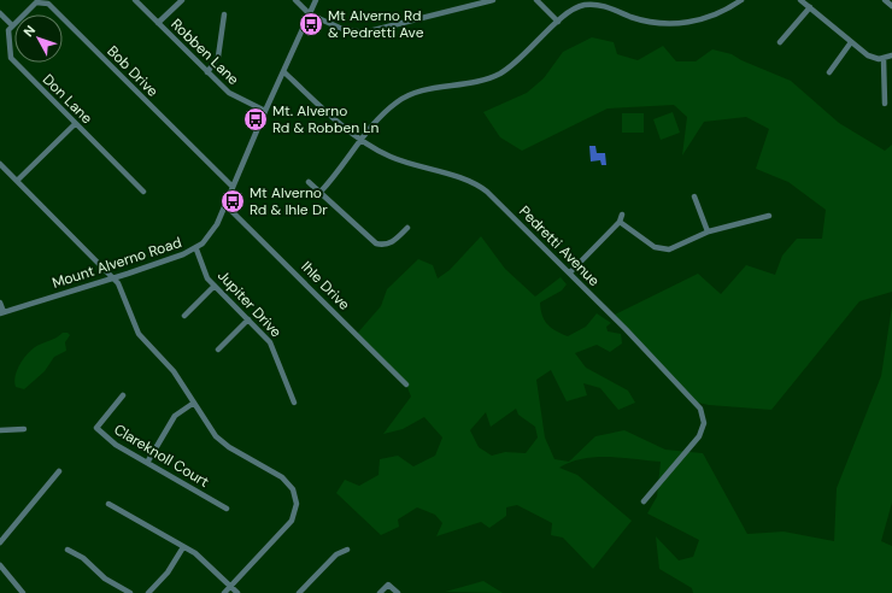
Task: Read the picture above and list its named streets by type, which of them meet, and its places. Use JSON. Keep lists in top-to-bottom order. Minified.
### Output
{"streets":{"street":["Robben Lane","Bob Drive","Don Lane","Pedretti Avenue","Mount Alverno Road","Ihle Drive","Jupiter Drive","Clareknoll Court"]},"crossings":[["Robben Lane","Mount Alverno Road"],["Bob Drive","Don Lane"],["Bob Drive","Mount Alverno Road"],["Pedretti Avenue","Mount Alverno Road"],["Mount Alverno Road","Ihle Drive"],["Mount Alverno Road","Jupiter Drive"]],"places":{"bus stop":["Mt Alverno Rd & Pedretti Ave","Mt. Alverno Rd & Robben Ln","Mt Alverno Rd & Ihle Dr"]},"north":"top left"}
